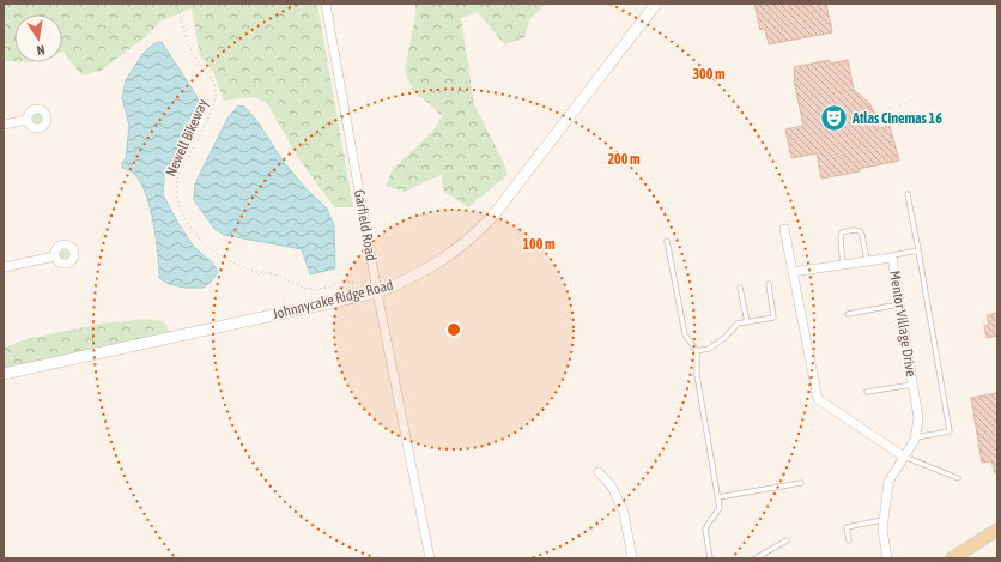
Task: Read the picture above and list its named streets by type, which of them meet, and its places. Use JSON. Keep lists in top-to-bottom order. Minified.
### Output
{"streets":{"main road":["Johnnycake Ridge Road"],"street":["Garfield Road","Mentor Village Drive"],"path":["Newell Bikeway"]},"crossings":[["Newell Bikeway","Garfield Road"],["Newell Bikeway","Johnnycake Ridge Road"],["Garfield Road","Johnnycake Ridge Road"]],"places":{"theatre":["Atlas Cinemas 16"]},"north":"bottom","rings":["300 m","200 m","100 m"]}
